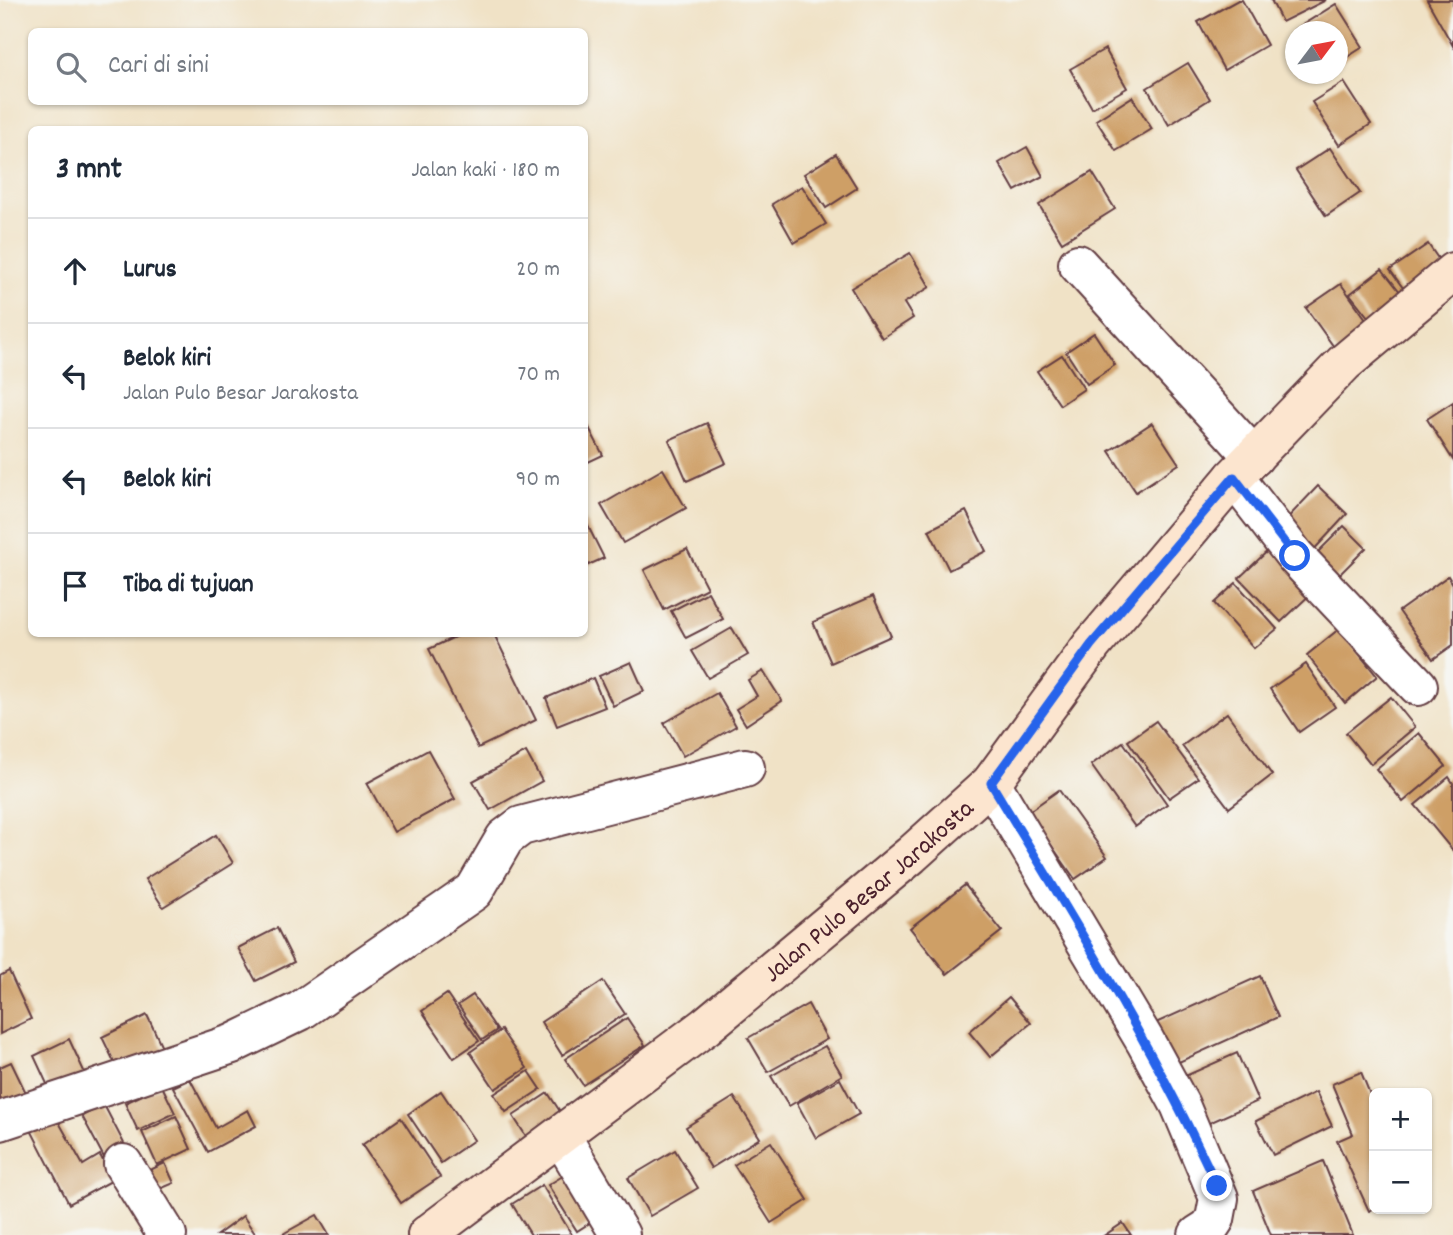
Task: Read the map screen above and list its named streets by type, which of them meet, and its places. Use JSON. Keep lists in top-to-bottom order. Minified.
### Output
{"streets":{"street":["Jalan Pulo Besar Jarakosta"]},"north":"top right","page":{"search":"Cari di sini","heading":["3 mnt","Jalan kaki · 180 m"],"list":[["Lurus","20 m"],["Belok kiri","Jalan Pulo Besar Jarakosta","70 m"],["Belok kiri","90 m"],"Tiba di tujuan"],"map_buttons":["+","−"]}}
